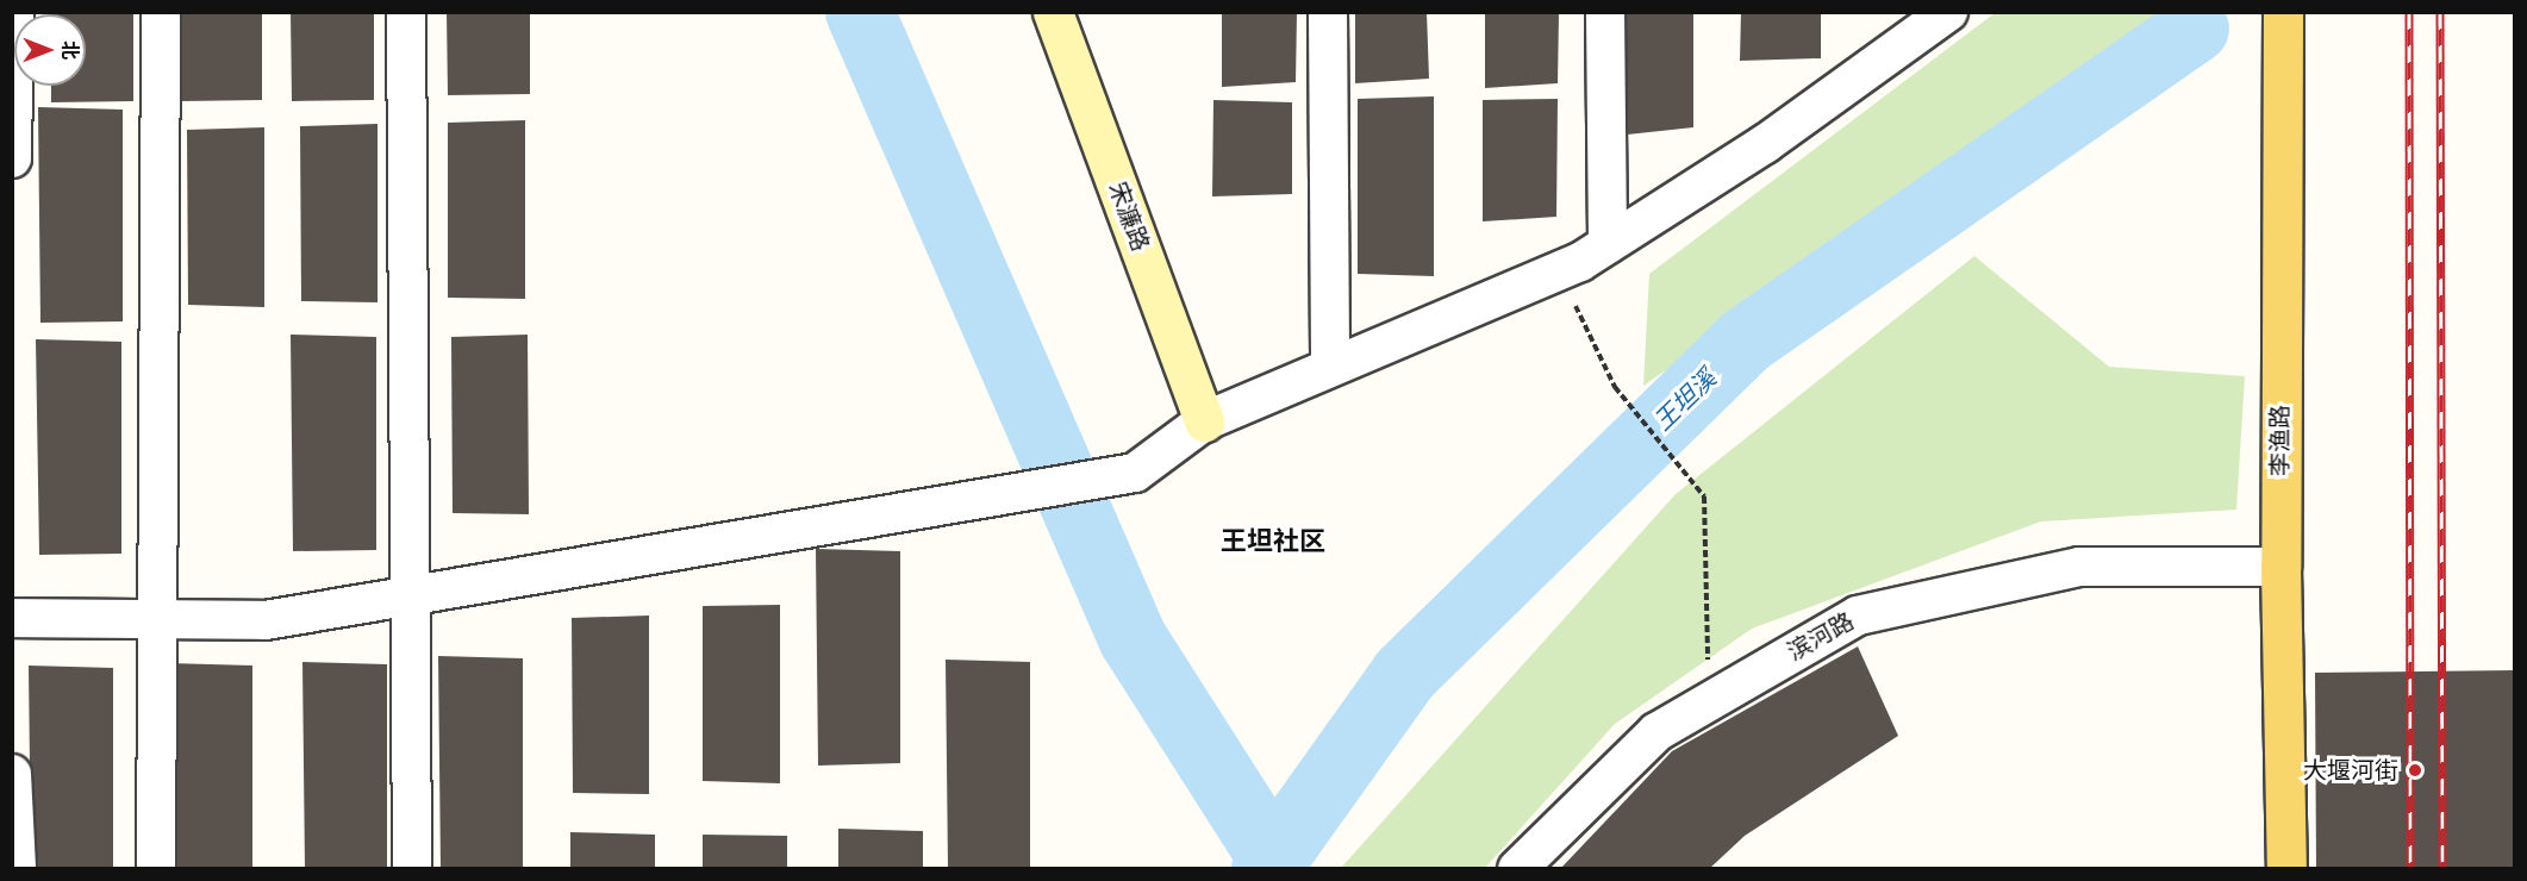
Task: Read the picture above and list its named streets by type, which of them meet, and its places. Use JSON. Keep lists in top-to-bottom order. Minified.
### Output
{"streets":{"main road":["李渔路"],"street":["宋濂路","滨河路"]},"crossings":[["李渔路","滨河路"]],"districts":["王坦社区"],"water":["王坦溪"],"places":["大堰河街"],"north":"right"}
